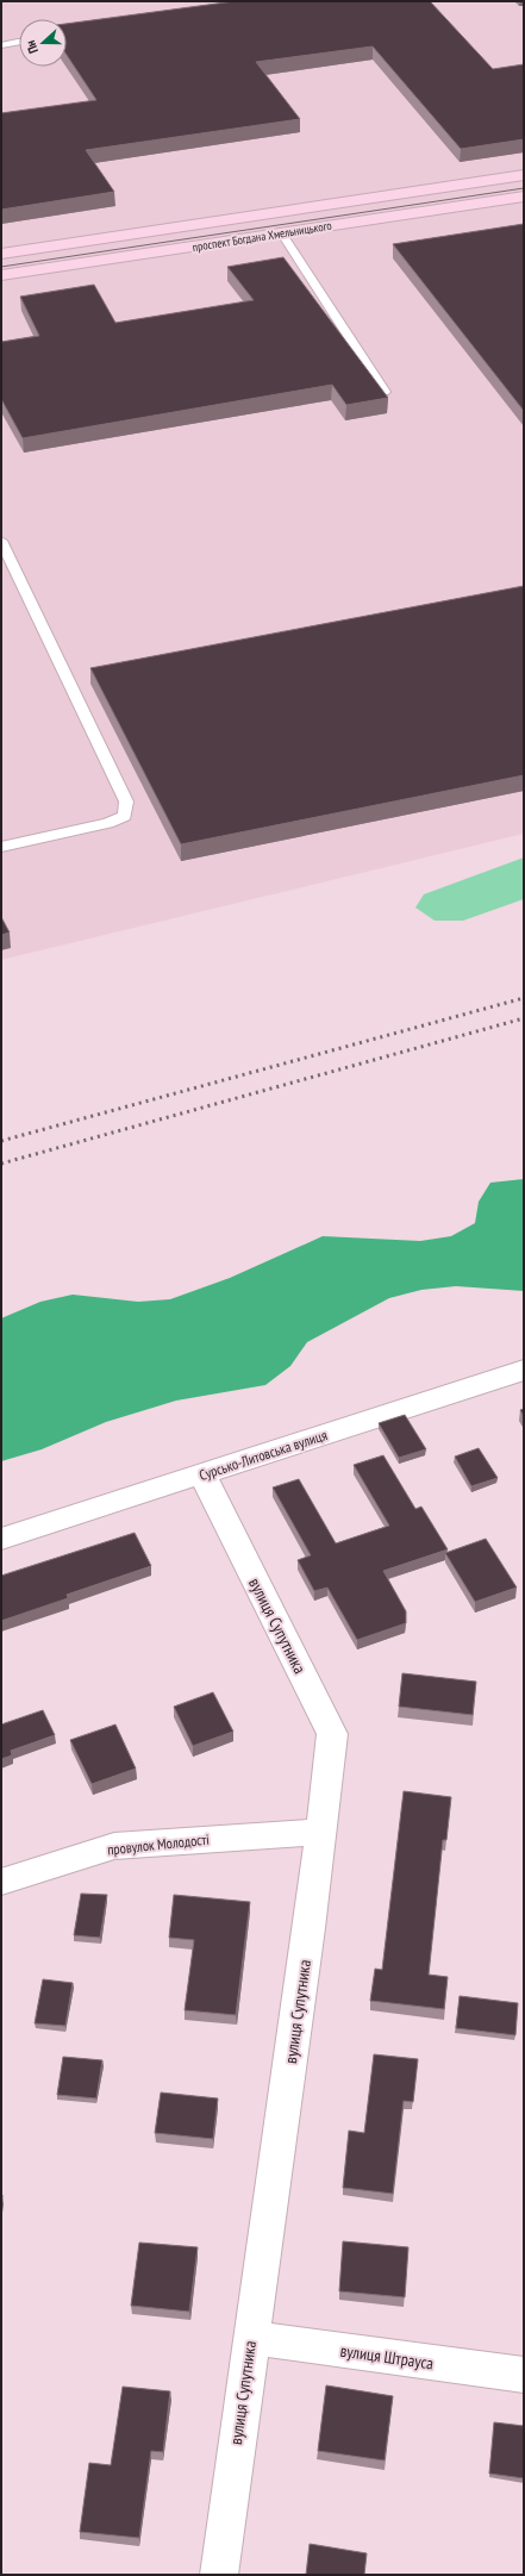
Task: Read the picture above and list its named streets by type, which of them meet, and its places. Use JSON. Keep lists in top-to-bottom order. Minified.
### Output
{"streets":{"main road":["проспект Богдана Хмельницького"],"street":["Сурсько-Литовська вулиця","вулиця Супутника","провулок Молодості","вулиця Штрауса"]},"crossings":[["Сурсько-Литовська вулиця","вулиця Супутника"],["вулиця Супутника","провулок Молодості"],["вулиця Супутника","вулиця Штрауса"]],"north":"left"}
